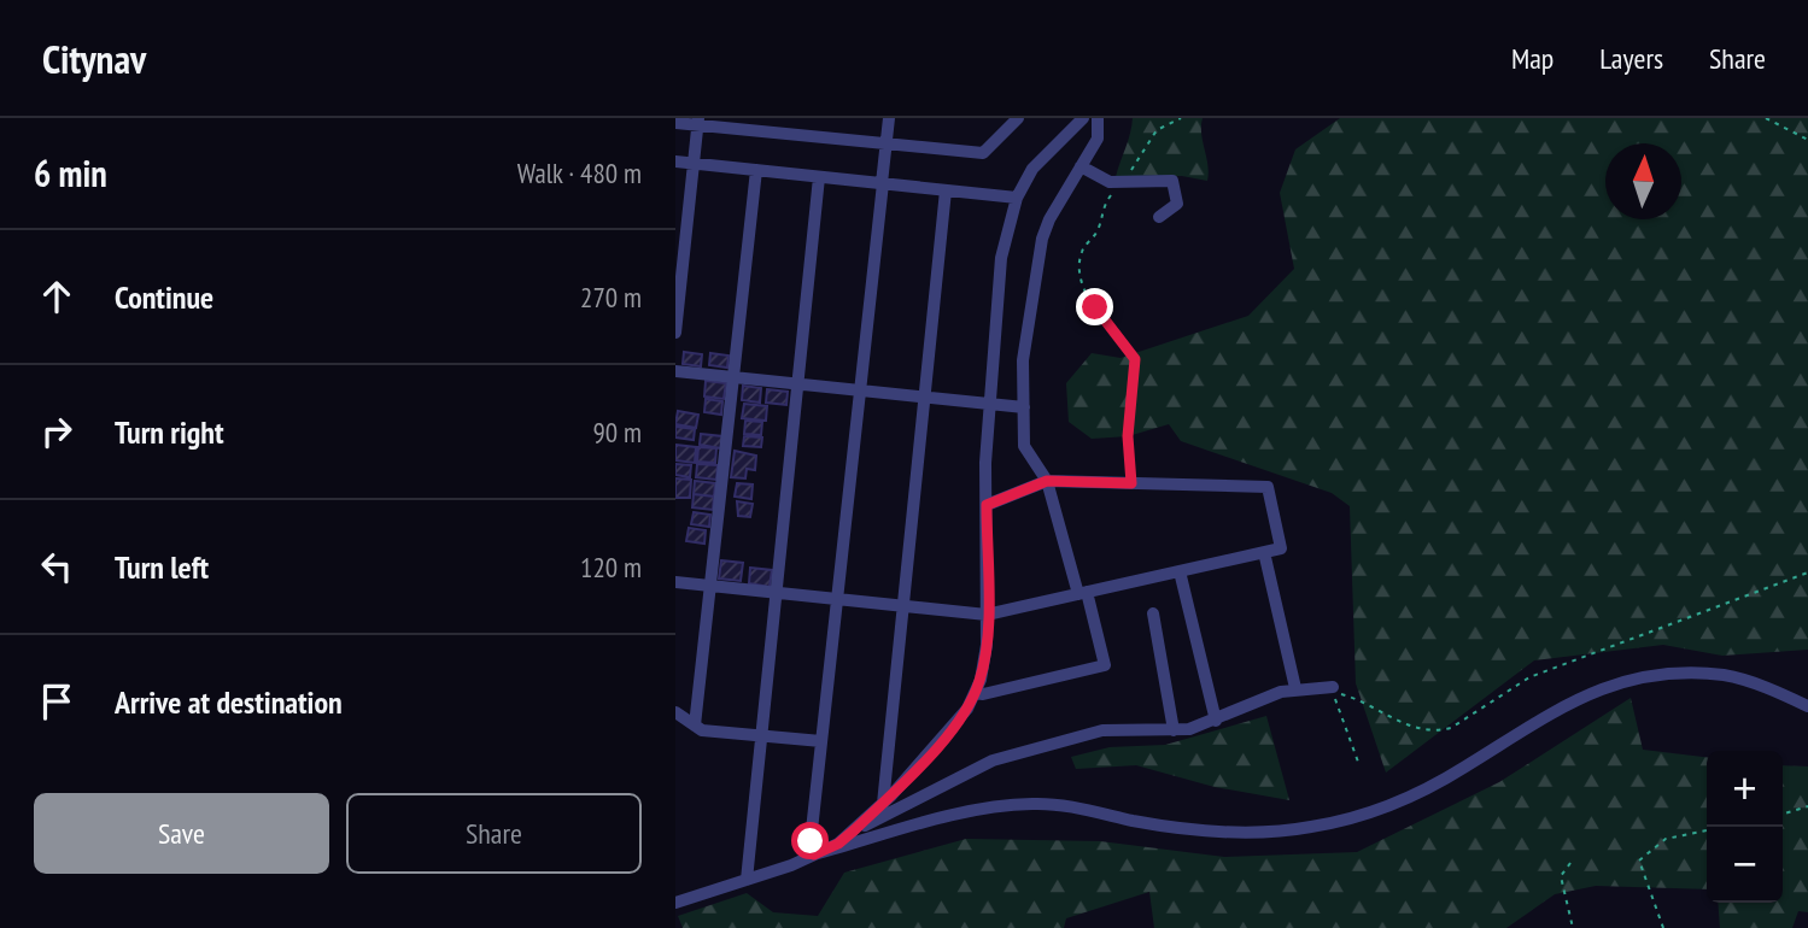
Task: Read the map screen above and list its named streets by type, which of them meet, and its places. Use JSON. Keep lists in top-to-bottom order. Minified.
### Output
{"north":"top","page":{"header":"Citynav","nav":["Map","Layers","Share"],"heading":["6 min","Walk · 480 m"],"list":[["Continue","270 m"],["Turn right","90 m"],["Turn left","120 m"],"Arrive at destination"],"map_buttons":["+","−"],"buttons":["Save","Share"]}}
